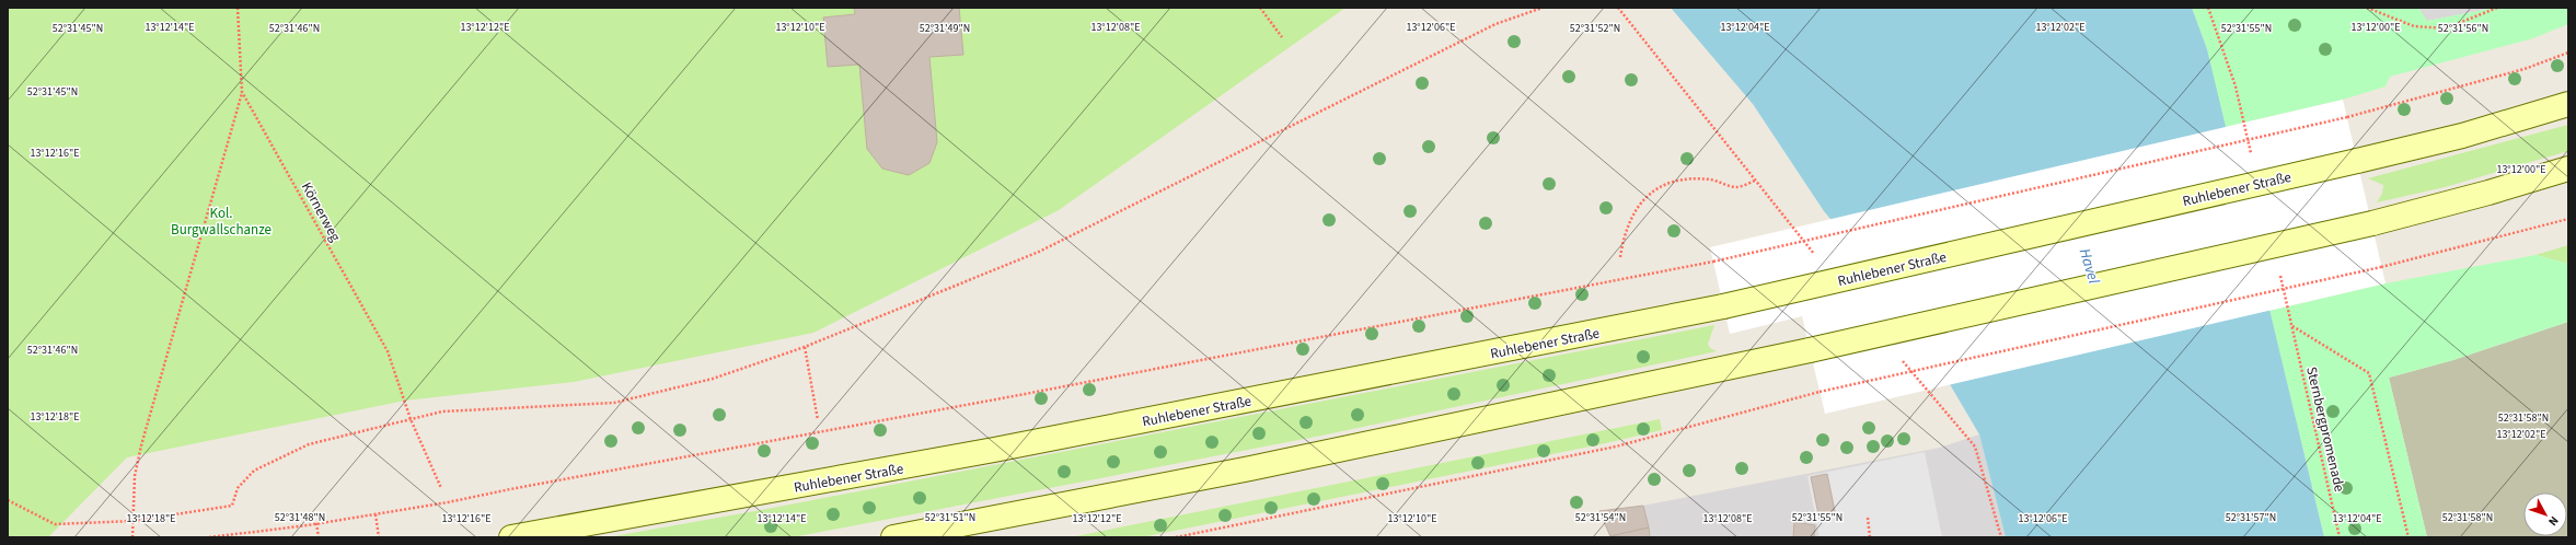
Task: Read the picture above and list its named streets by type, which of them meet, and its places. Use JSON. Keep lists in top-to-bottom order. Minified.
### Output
{"streets":{"main road":["Ruhlebener Straße"],"path":["Körnerweg","Sternbergpromenade"]},"water":["Havel"],"parks":["Kol. Burgwallschanze"],"north":"bottom right","coordinates":["13°12'14\"E","13°12'12\"E","13°12'10\"E","13°12'06\"E","13°12'04\"E","13°12'02\"E","13°12'00\"E","13°12'08\"E","52°31'45\"N","52°31'46\"N","52°31'49\"N","52°31'52\"N","52°31'55\"N","52°31'56\"N","13°12'16\"E","13°12'18\"E","52°31'58\"N","52°31'48\"N","52°31'51\"N","52°31'54\"N","52°31'57\"N"]}
